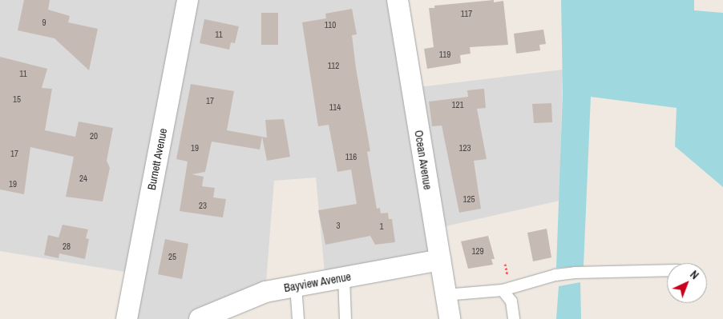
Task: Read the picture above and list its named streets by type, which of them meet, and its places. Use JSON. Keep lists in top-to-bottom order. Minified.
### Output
{"streets":{"street":["Burnett Avenue","Ocean Avenue","Bayview Avenue"]},"crossings":[["Ocean Avenue","Bayview Avenue"]],"house_numbers":["117","9","110","11","119","112","11","15","17","121","114","20","19","123","17","116","24","19","125","23","3","1","28","129","25"],"north":"top right"}
